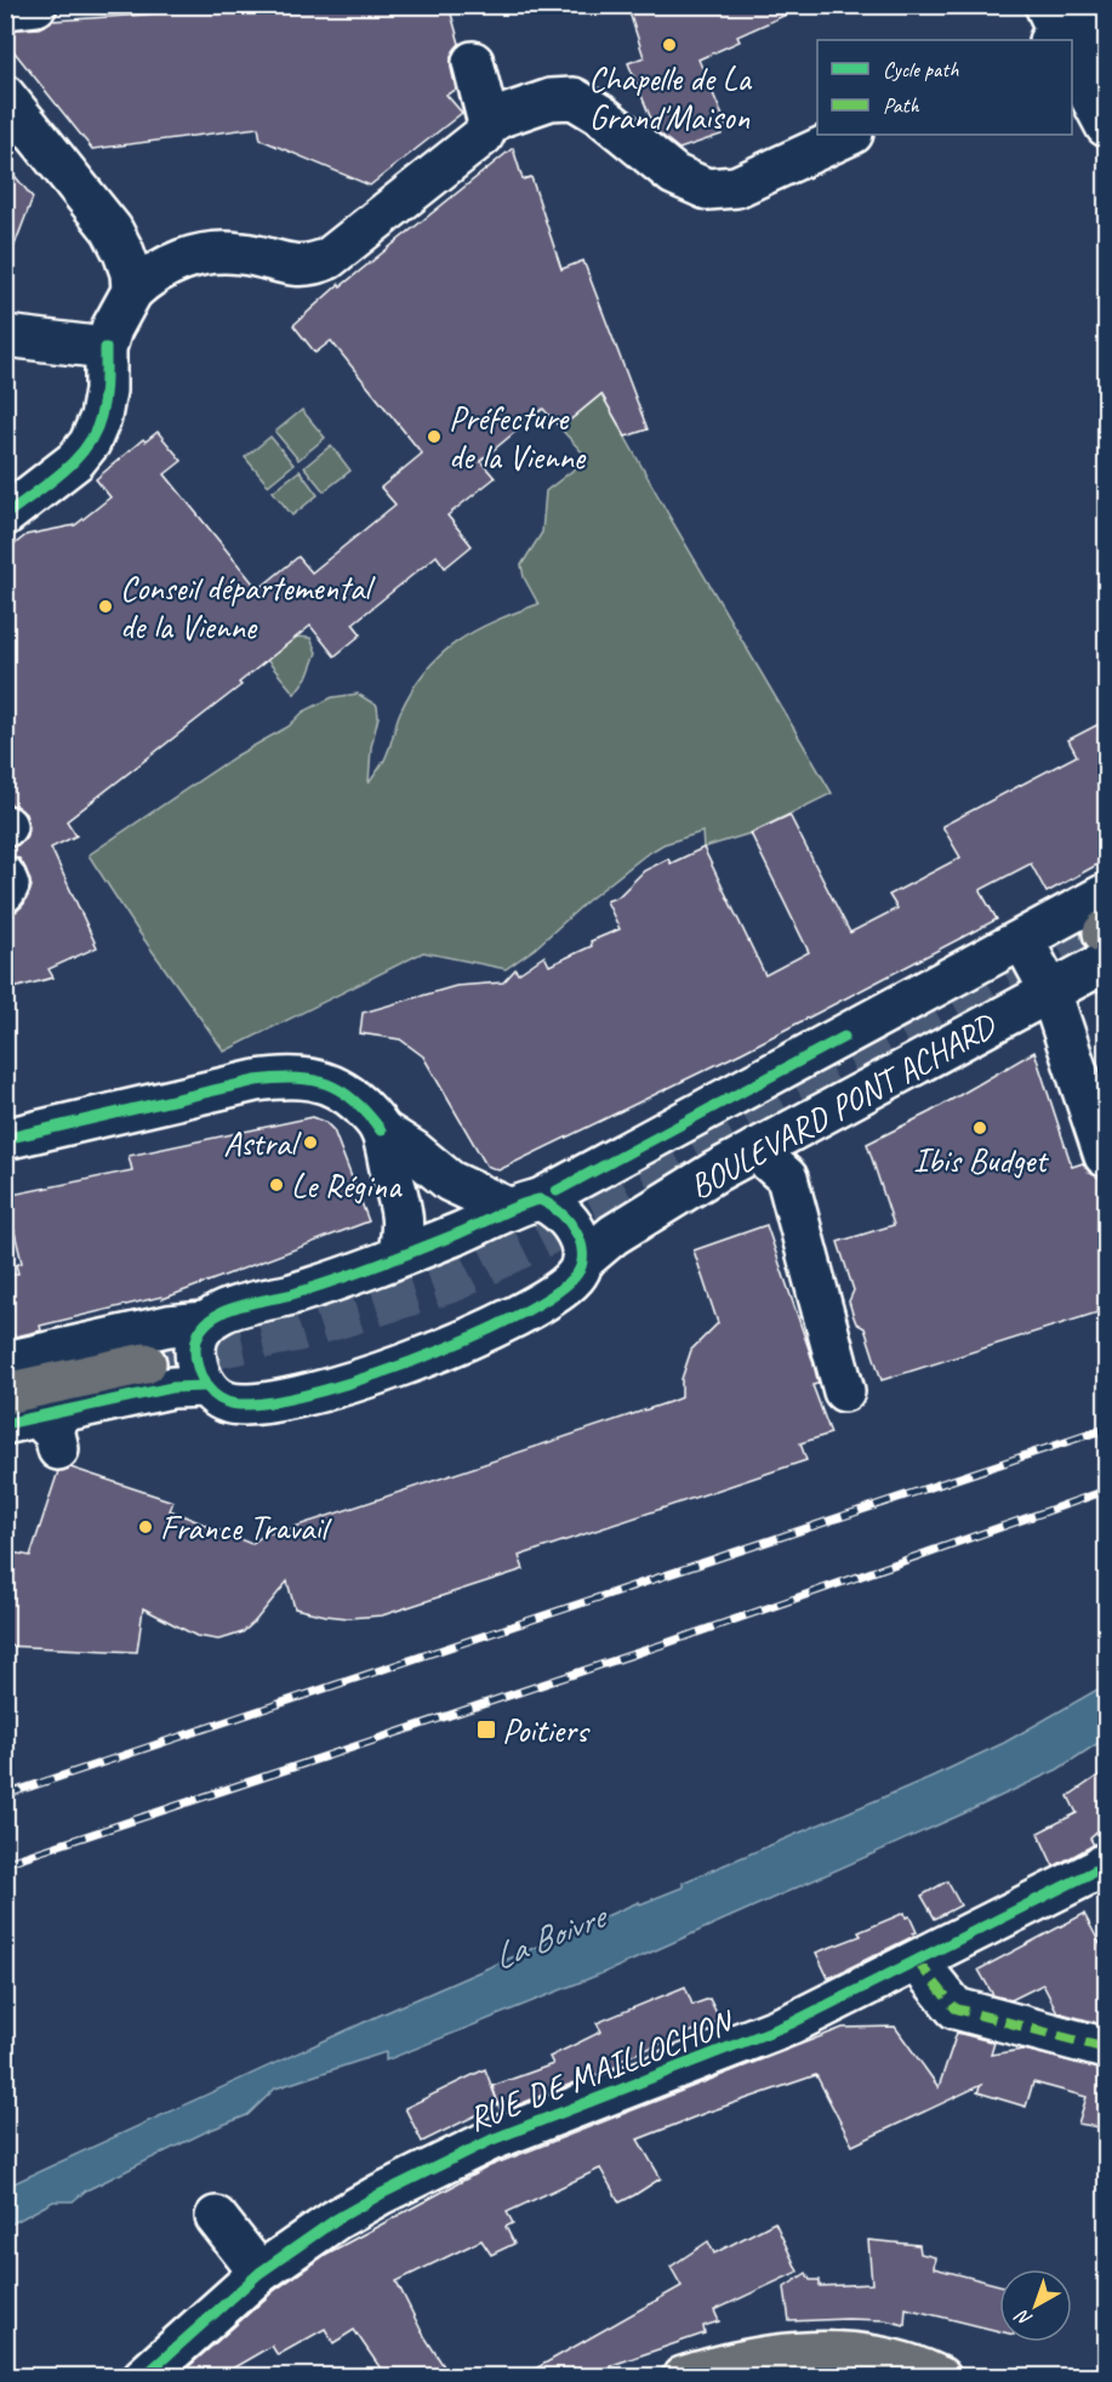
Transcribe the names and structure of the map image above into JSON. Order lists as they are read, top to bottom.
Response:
{
  "streets": {
    "street": ["BOULEVARD PONT ACHARD", "RUE DE MAILLOCHON"]
  },
  "water": ["La Boivre"],
  "places": {
    "other": [
      "Chapelle de La Grand'Maison",
      "Préfecture de la Vienne",
      "Conseil départemental de la Vienne",
      "Ibis Budget",
      "Astral",
      "Le Régina",
      "France Travail"
    ],
    "transit": ["Poitiers"]
  },
  "legend": ["Cycle path", "Path"],
  "north": "bottom left"
}
